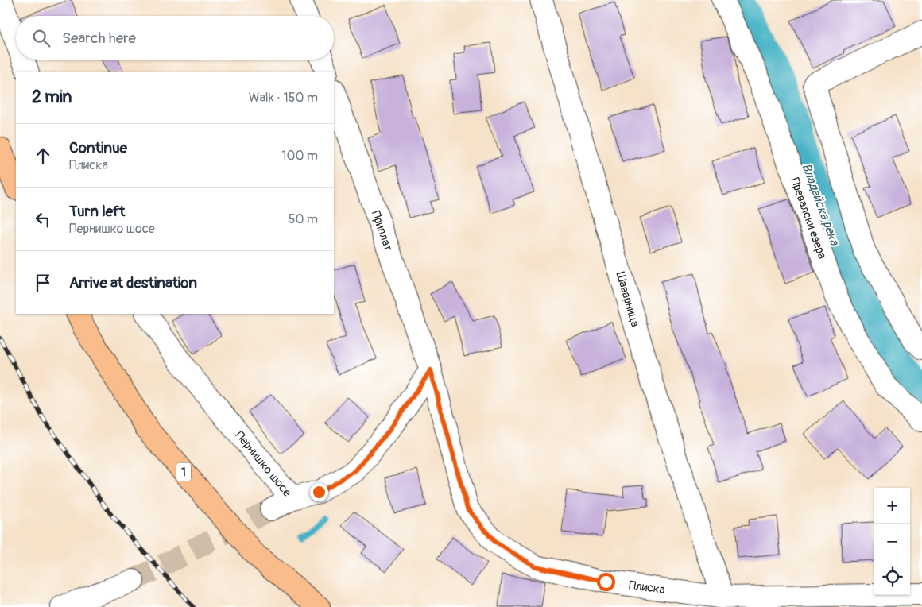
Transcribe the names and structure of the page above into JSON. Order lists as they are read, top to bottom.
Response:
{
  "streets": {
    "highway": ["1"],
    "street": [
      "Превалски езера",
      "Приплат",
      "Шаварница",
      "Пернишко шосе",
      "Плиска"
    ]
  },
  "crossings": [
    ["Приплат", "Пернишко шосе"],
    ["Приплат", "Плиска"],
    ["Шаварница", "Плиска"],
    ["Пернишко шосе", "Плиска"]
  ],
  "water": ["Владайска река"],
  "page": {
    "search": "Search here",
    "heading": ["2 min", "Walk · 150 m"],
    "list": [
      ["Continue", "Плиска", "100 m"],
      ["Turn left", "Пернишко шосе", "50 m"],
      "Arrive at destination"
    ],
    "map_buttons": ["+", "−"]
  }
}
